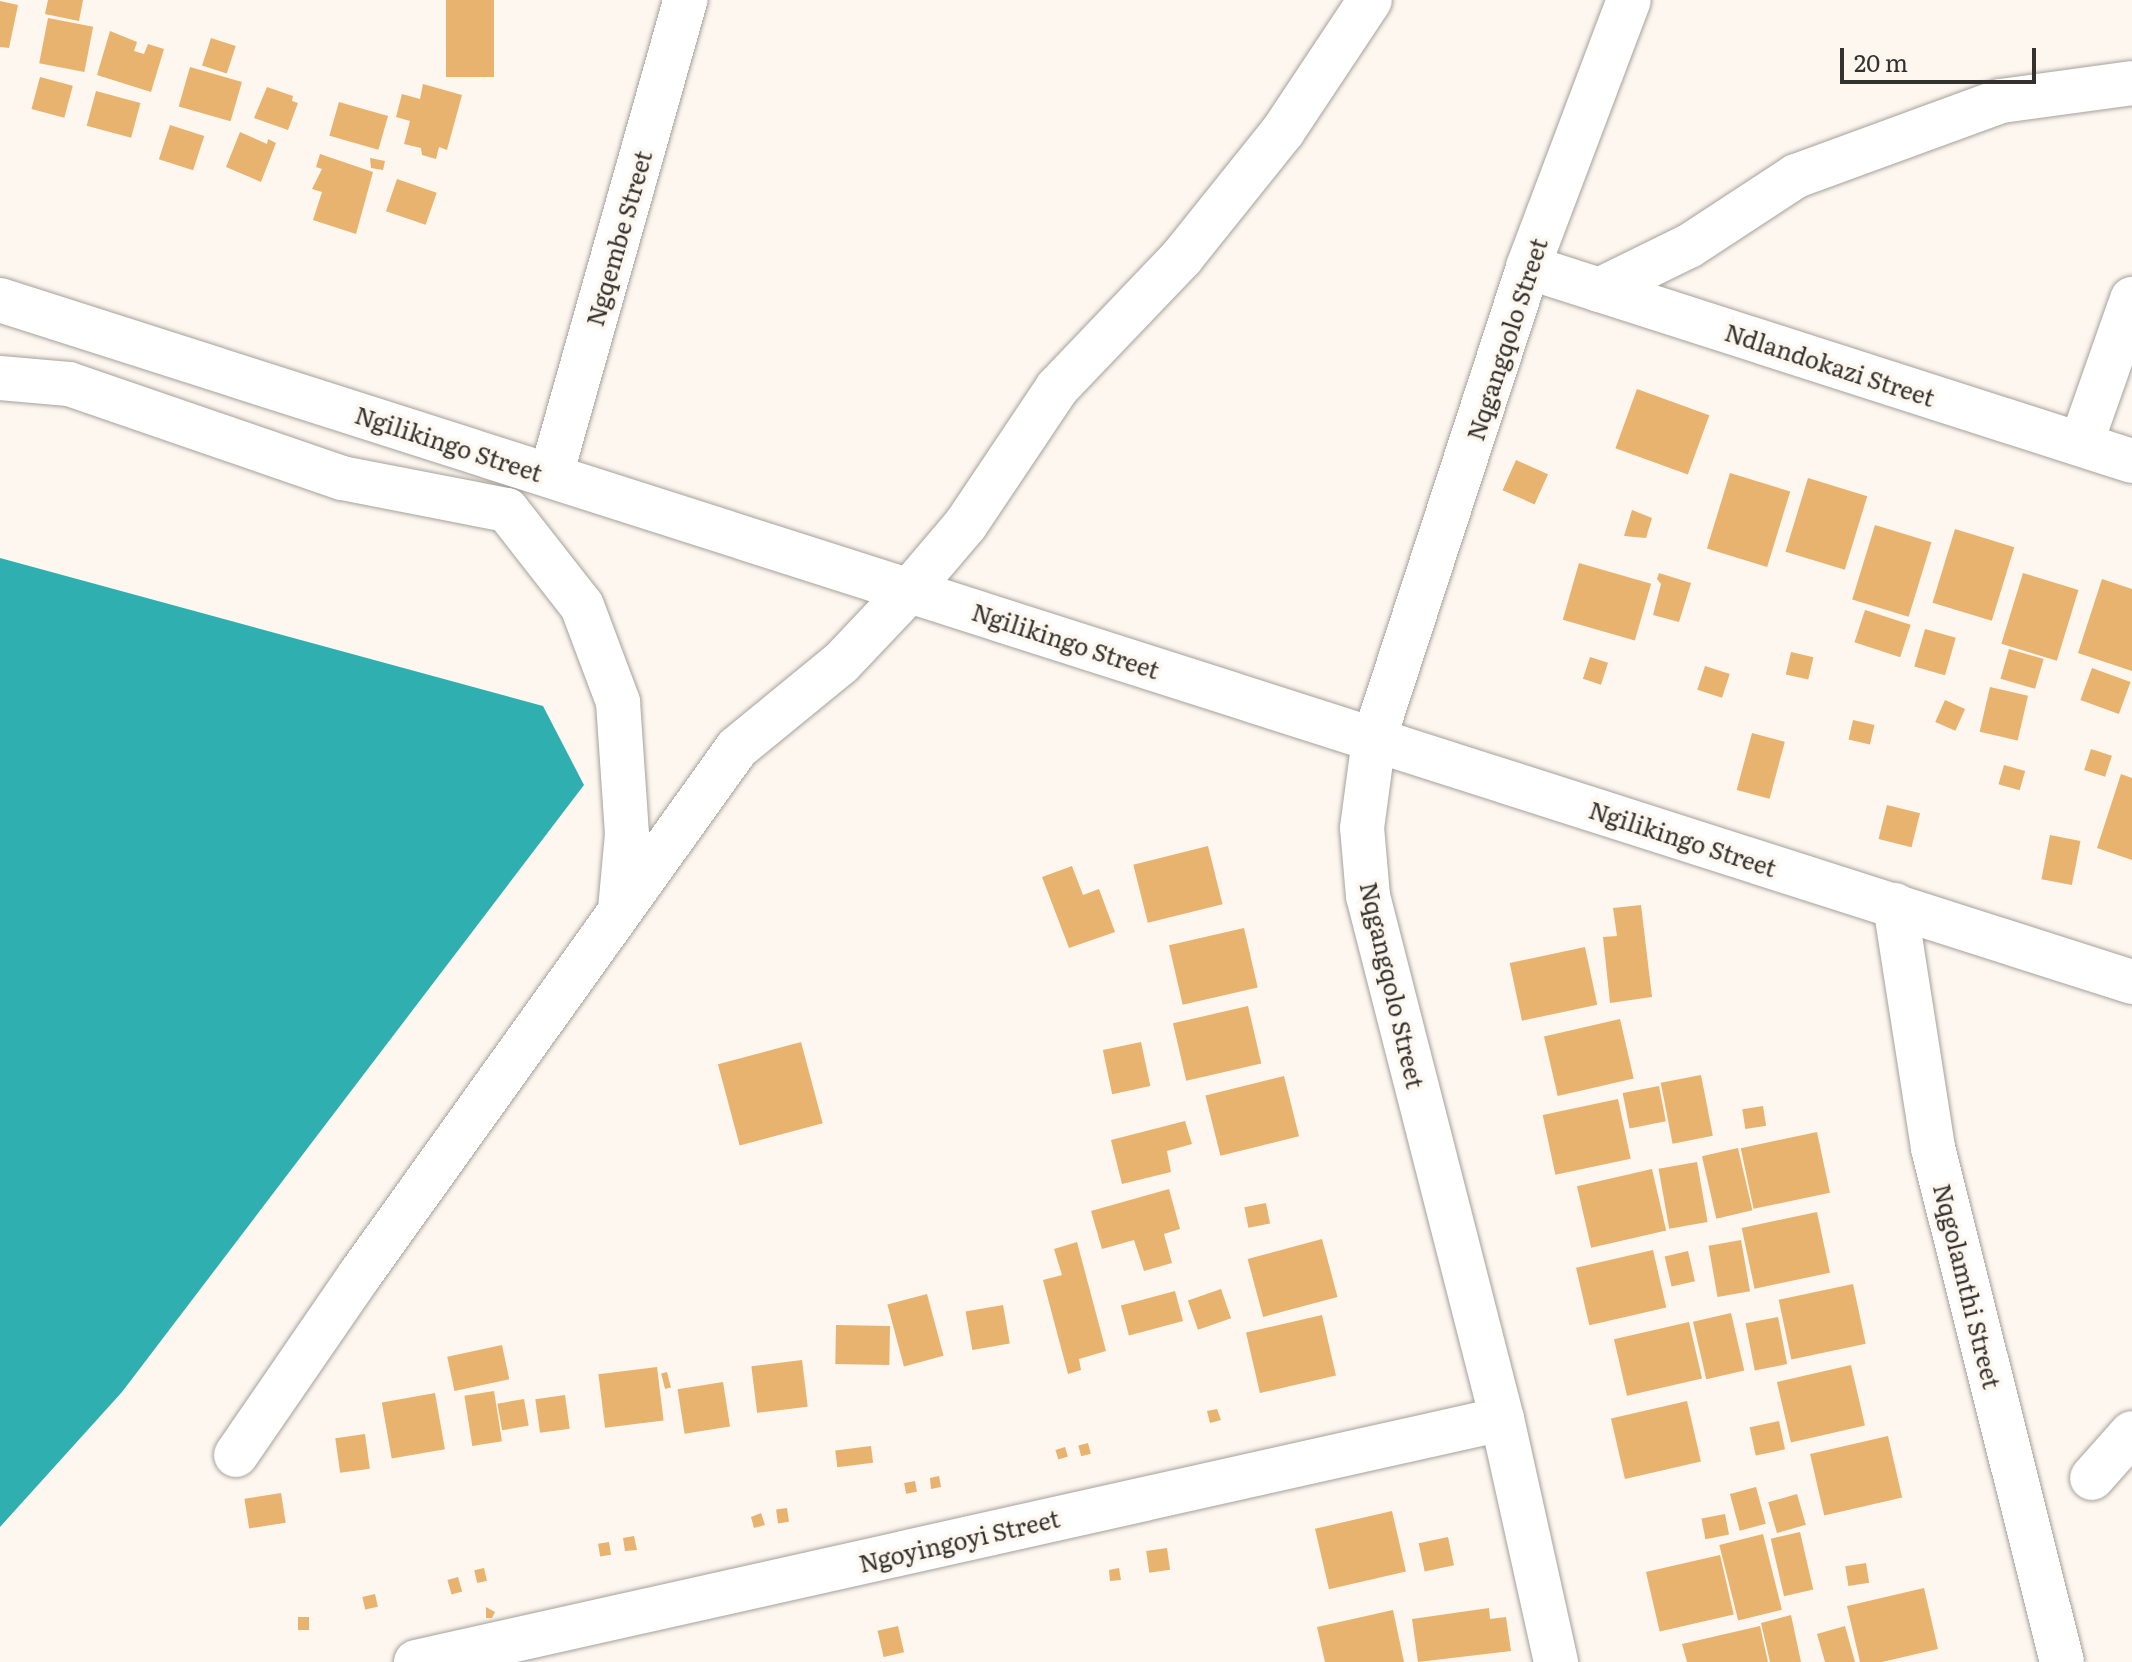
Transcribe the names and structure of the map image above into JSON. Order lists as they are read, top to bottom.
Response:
{
  "streets": {
    "street": [
      "Ngqembe Street",
      "Nqgangqolo Street",
      "Ndlandokazi Street",
      "Ngilikingo Street",
      "Nqgolamthi Street",
      "Ngoyingoyi Street"
    ]
  },
  "crossings": [
    ["Ngqembe Street", "Ngilikingo Street"],
    ["Nqgangqolo Street", "Ndlandokazi Street"],
    ["Nqgangqolo Street", "Ngilikingo Street"],
    ["Nqgangqolo Street", "Ngoyingoyi Street"],
    ["Ngilikingo Street", "Nqgolamthi Street"]
  ],
  "scale_bar": "20 m"
}
